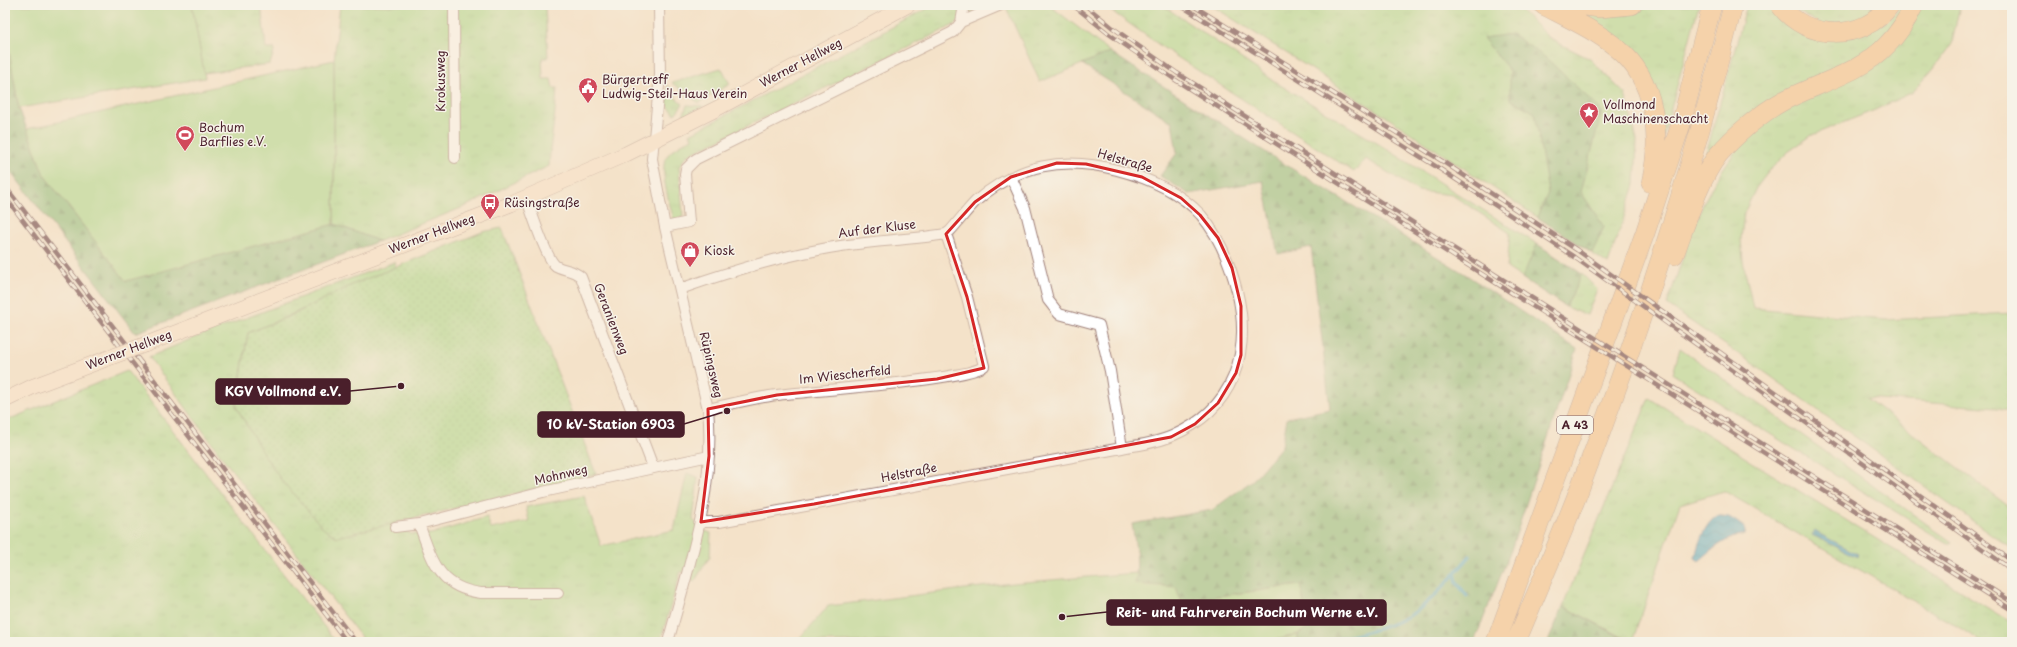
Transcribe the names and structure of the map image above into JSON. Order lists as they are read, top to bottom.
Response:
{
  "streets": {
    "highway": ["A 43"],
    "main road": ["Werner Hellweg"],
    "street": [
      "Krokusweg",
      "Helstraße",
      "Auf der Kluse",
      "Geranienweg",
      "Rüpingsweg",
      "Im Wiescherfeld",
      "Mohnweg"
    ]
  },
  "crossings": [
    ["Werner Hellweg", "Geranienweg"],
    ["Werner Hellweg", "Rüpingsweg"],
    ["Helstraße", "Auf der Kluse"],
    ["Helstraße", "Rüpingsweg"],
    ["Helstraße", "Im Wiescherfeld"],
    ["Auf der Kluse", "Rüpingsweg"],
    ["Auf der Kluse", "Im Wiescherfeld"],
    ["Geranienweg", "Mohnweg"],
    ["Rüpingsweg", "Im Wiescherfeld"],
    ["Rüpingsweg", "Mohnweg"]
  ],
  "places": {
    "public building": ["Bürgertreff Ludwig-Steil-Haus Verein"],
    "place": ["Vollmond Maschinenschacht"],
    "sports": ["Bochum Barflies e.V."],
    "bus stop": ["Rüsingstraße"],
    "shop": ["Kiosk"],
    "other": ["KGV Vollmond e.V.", "10 kV-Station 6903", "Reit- und Fahrverein Bochum Werne e.V."]
  }
}
